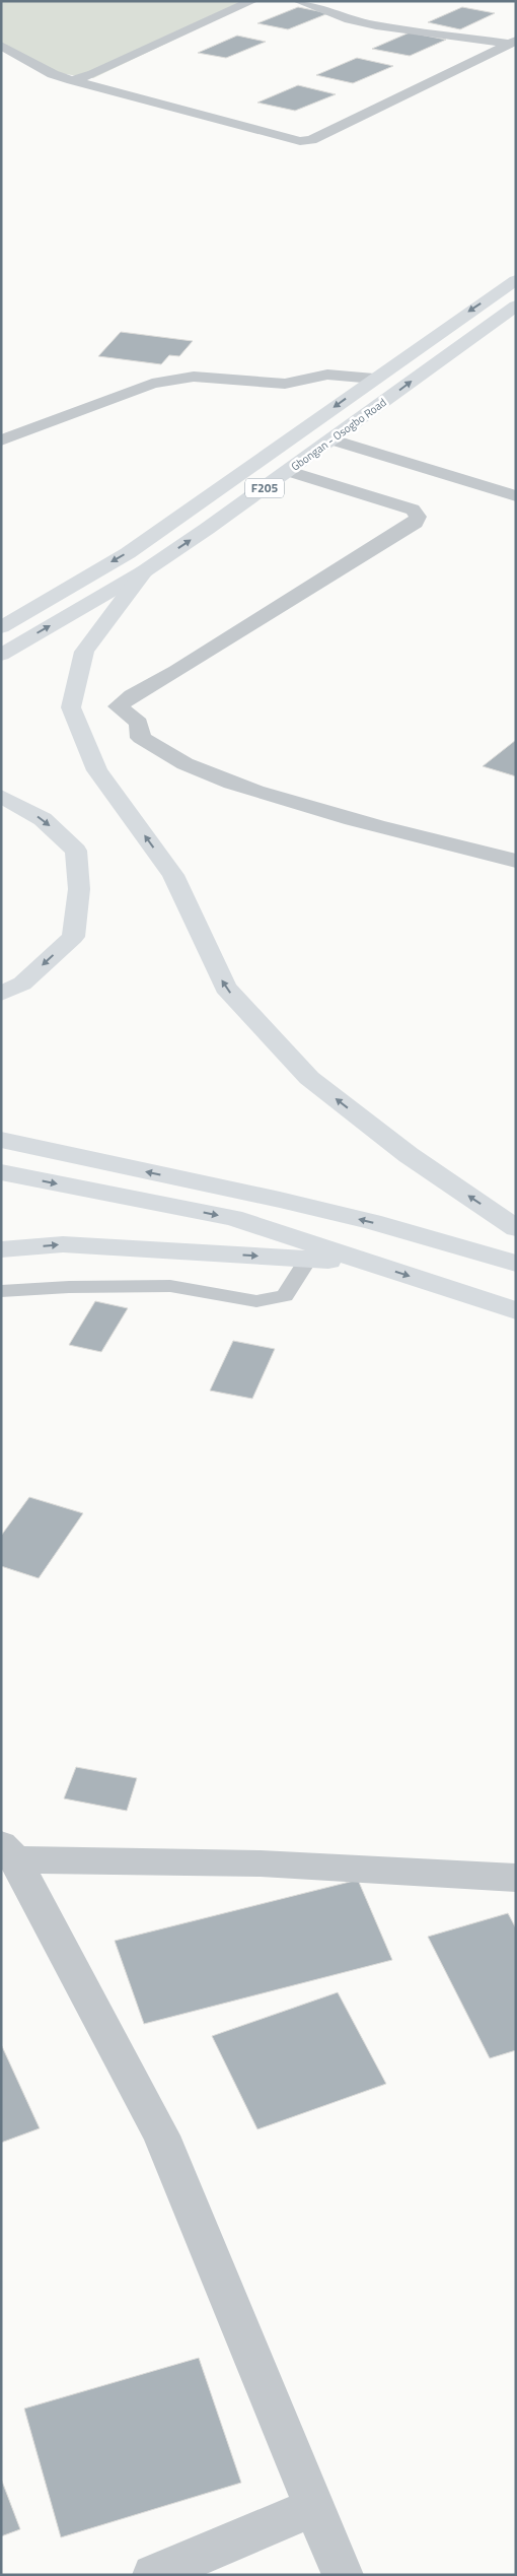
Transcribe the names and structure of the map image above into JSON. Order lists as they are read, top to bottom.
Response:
{
  "streets": {
    "main road": ["Gbongan - Osogbo Road", "F205"]
  }
}
